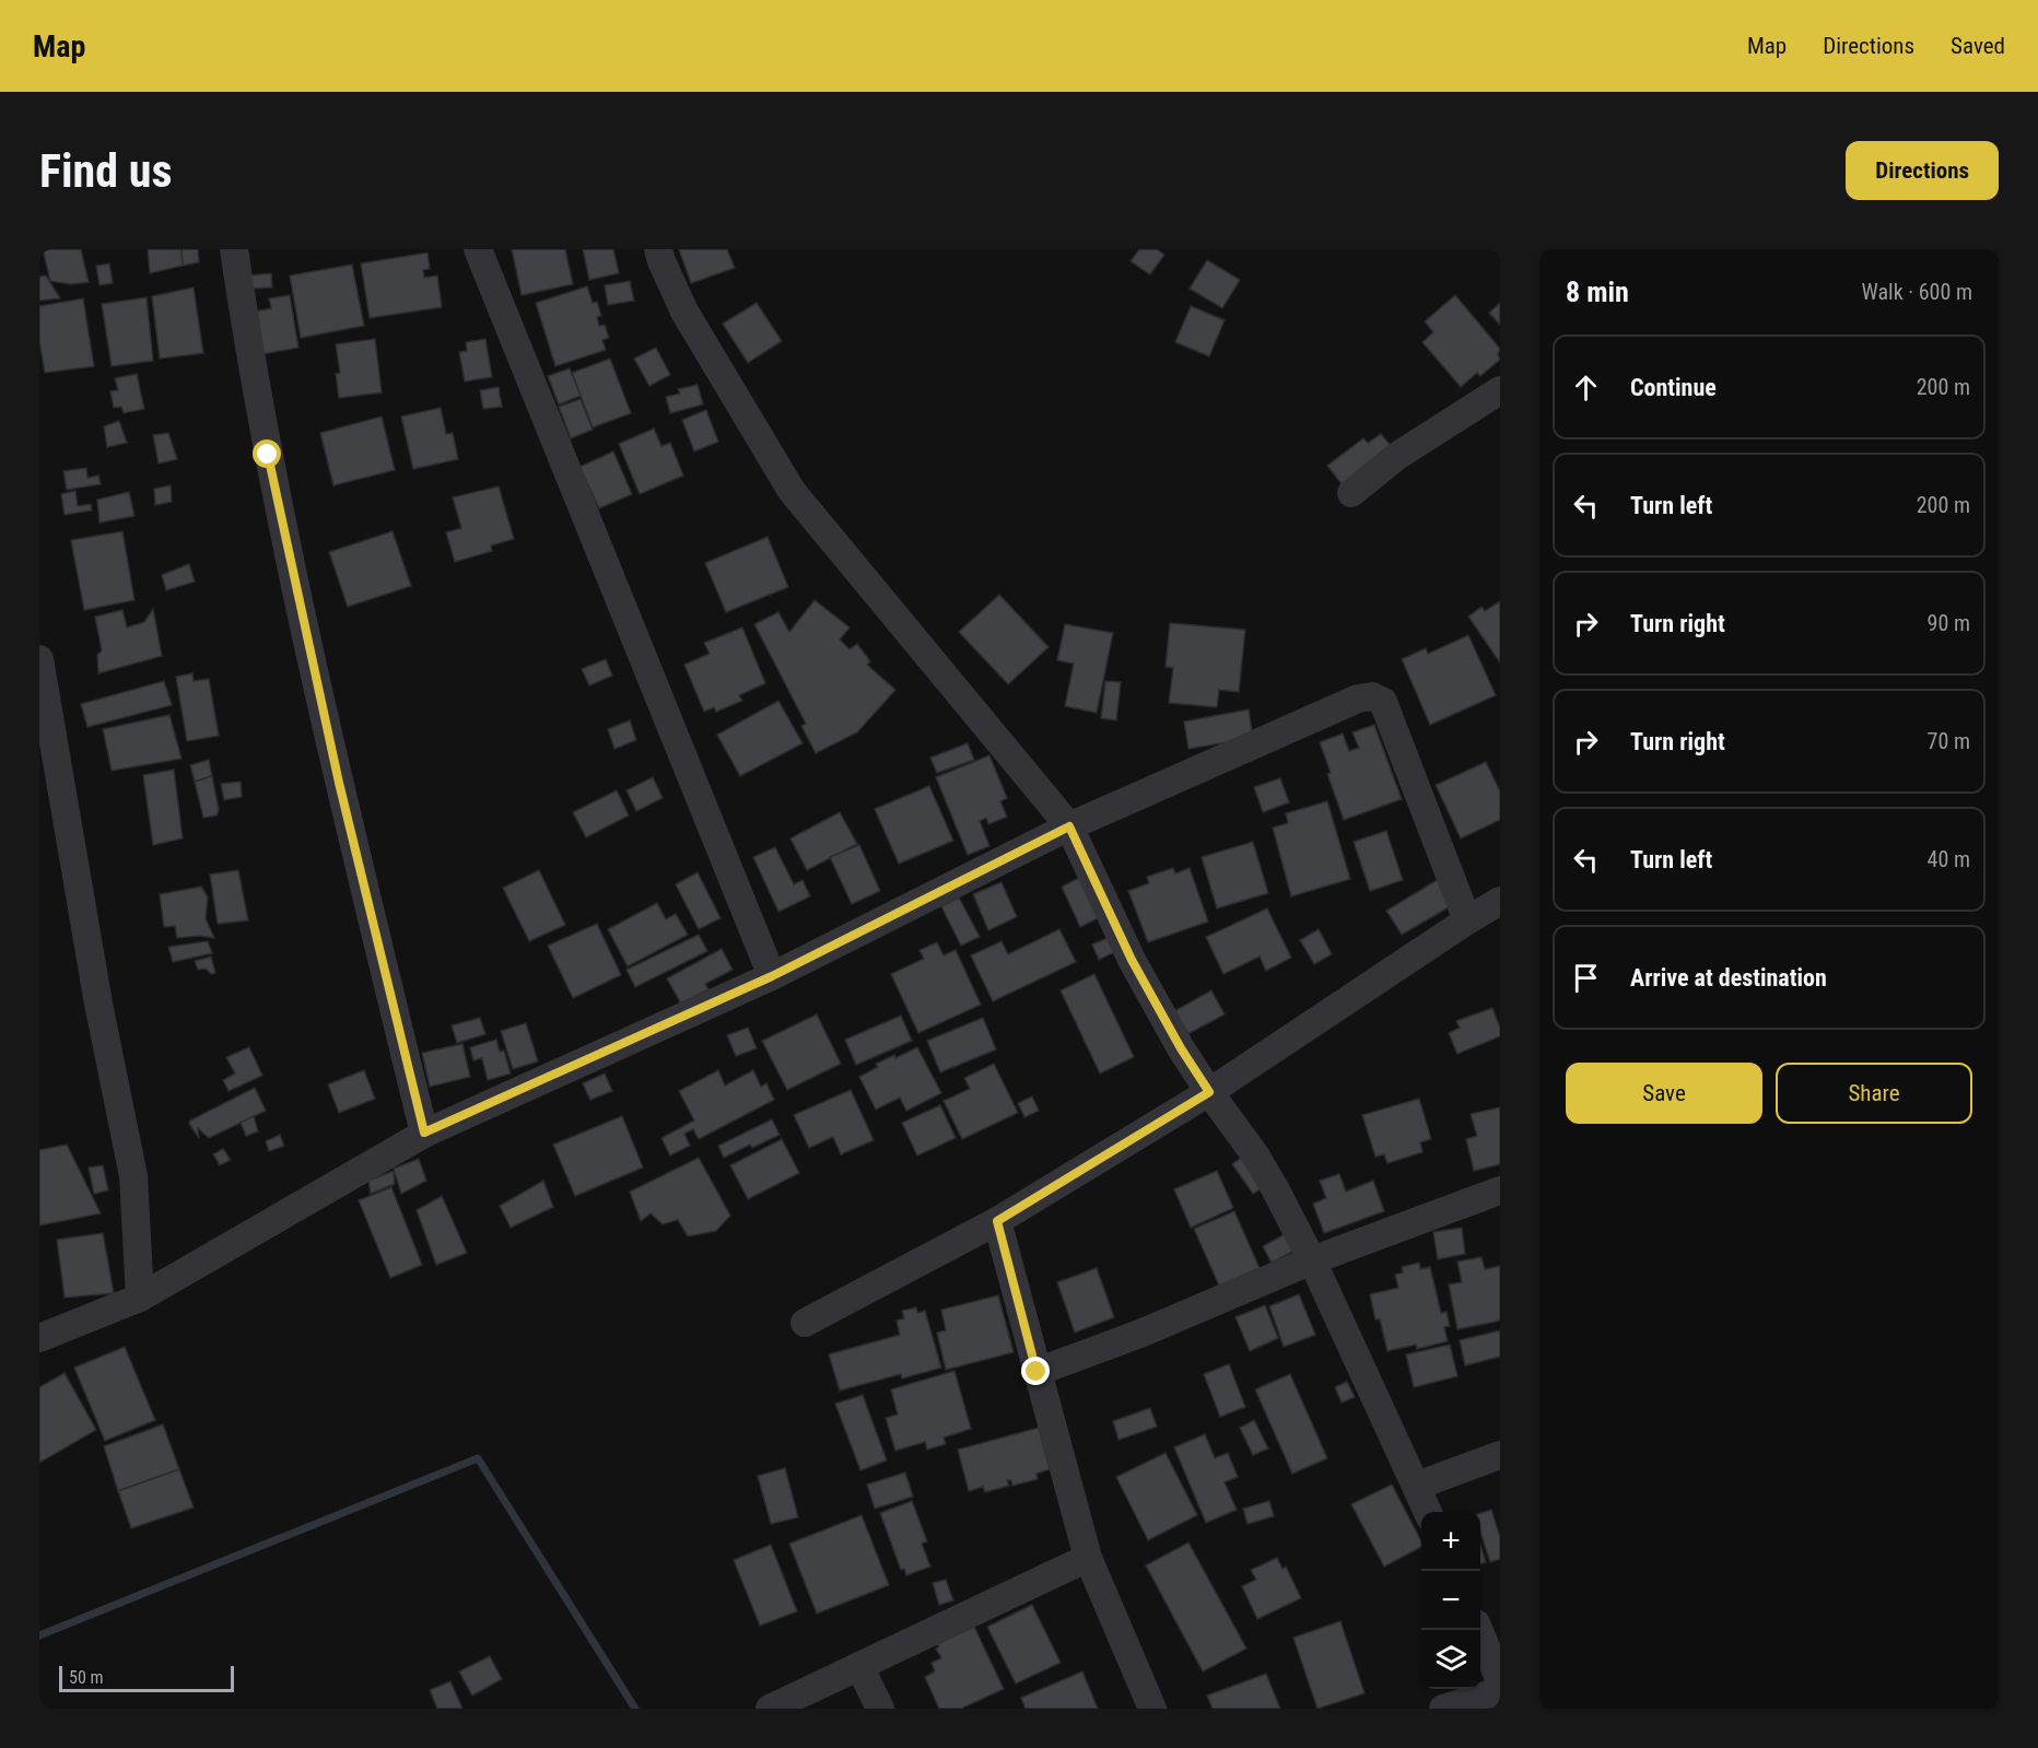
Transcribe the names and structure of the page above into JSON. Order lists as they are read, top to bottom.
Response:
{
  "scale_bar": "50 m",
  "page": {
    "header": "Map",
    "nav": ["Map", "Directions", "Saved"],
    "buttons": [
      "Directions",
      ["Save", "Share"]
    ],
    "title": "Find us",
    "heading": ["8 min", "Walk · 600 m"],
    "list": [
      ["Continue", "200 m"],
      ["Turn left", "200 m"],
      ["Turn right", "90 m"],
      ["Turn right", "70 m"],
      ["Turn left", "40 m"],
      "Arrive at destination"
    ],
    "map_buttons": ["+", "−"],
    "scale": "50 m"
  }
}
